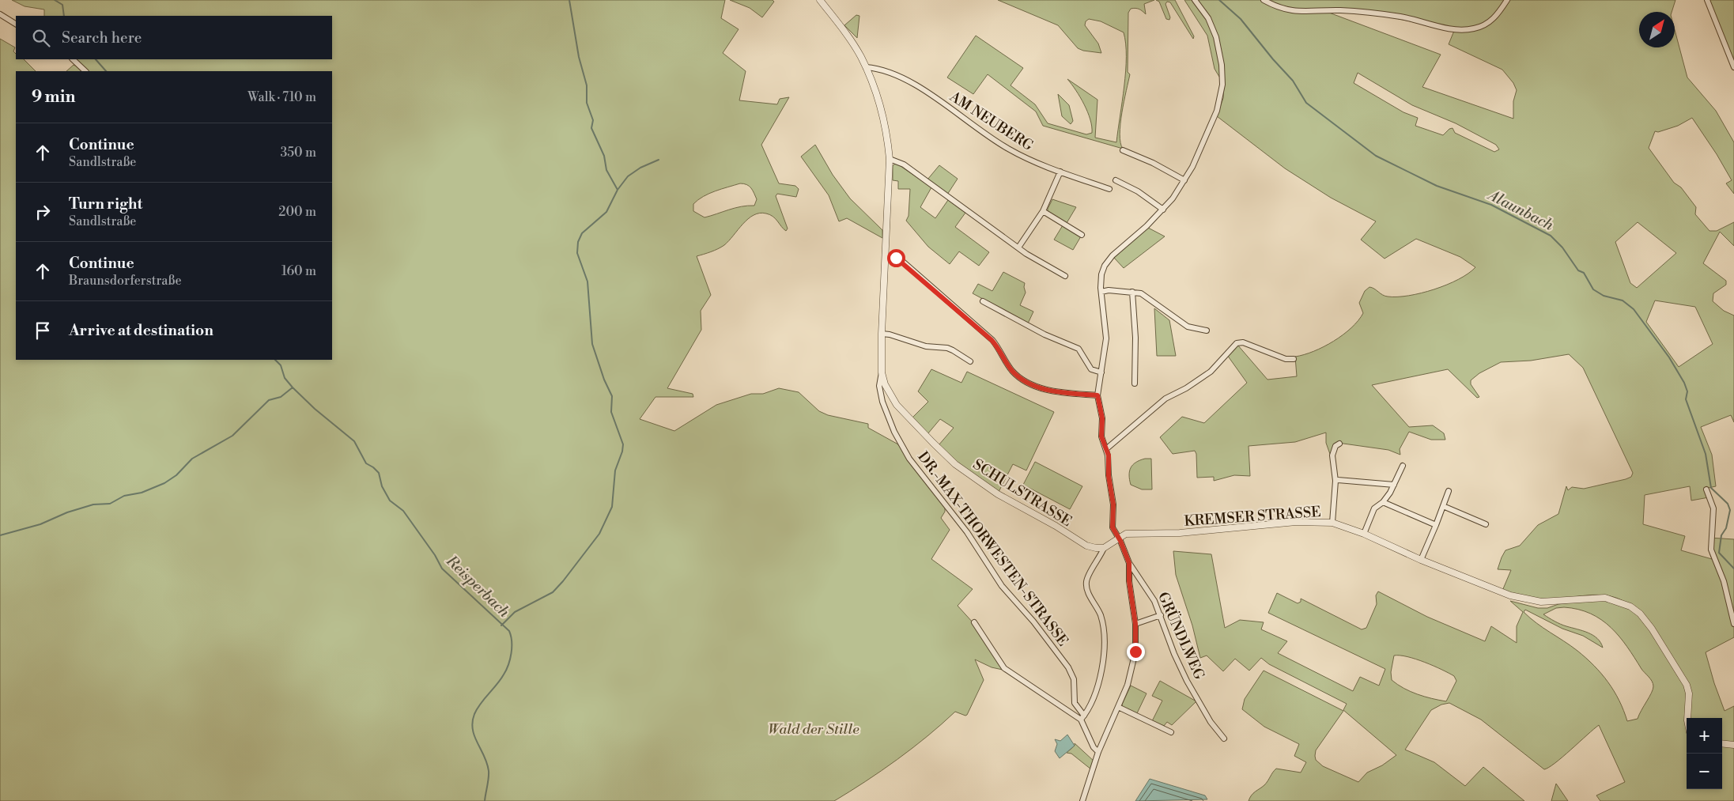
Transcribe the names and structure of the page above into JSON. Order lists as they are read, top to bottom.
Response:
{
  "streets": {
    "street": [
      "AM NEUBERG",
      "SCHULSTRASSE",
      "KREMSER STRASSE",
      "DR.-MAX-THORWESTEN-STRASSE",
      "GRÜNDLWEG"
    ]
  },
  "crossings": [
    ["AM NEUBERG", "SCHULSTRASSE"],
    ["SCHULSTRASSE", "DR.-MAX-THORWESTEN-STRASSE"]
  ],
  "water": ["Alaunbach", "Reisperbach"],
  "parks": ["Wald der Stille"],
  "north": "top right",
  "page": {
    "search": "Search here",
    "heading": ["9 min", "Walk · 710 m"],
    "list": [
      ["Continue", "Sandlstraße", "350 m"],
      ["Turn right", "Sandlstraße", "200 m"],
      ["Continue", "Braunsdorferstraße", "160 m"],
      "Arrive at destination"
    ],
    "map_buttons": ["+", "−"]
  }
}
